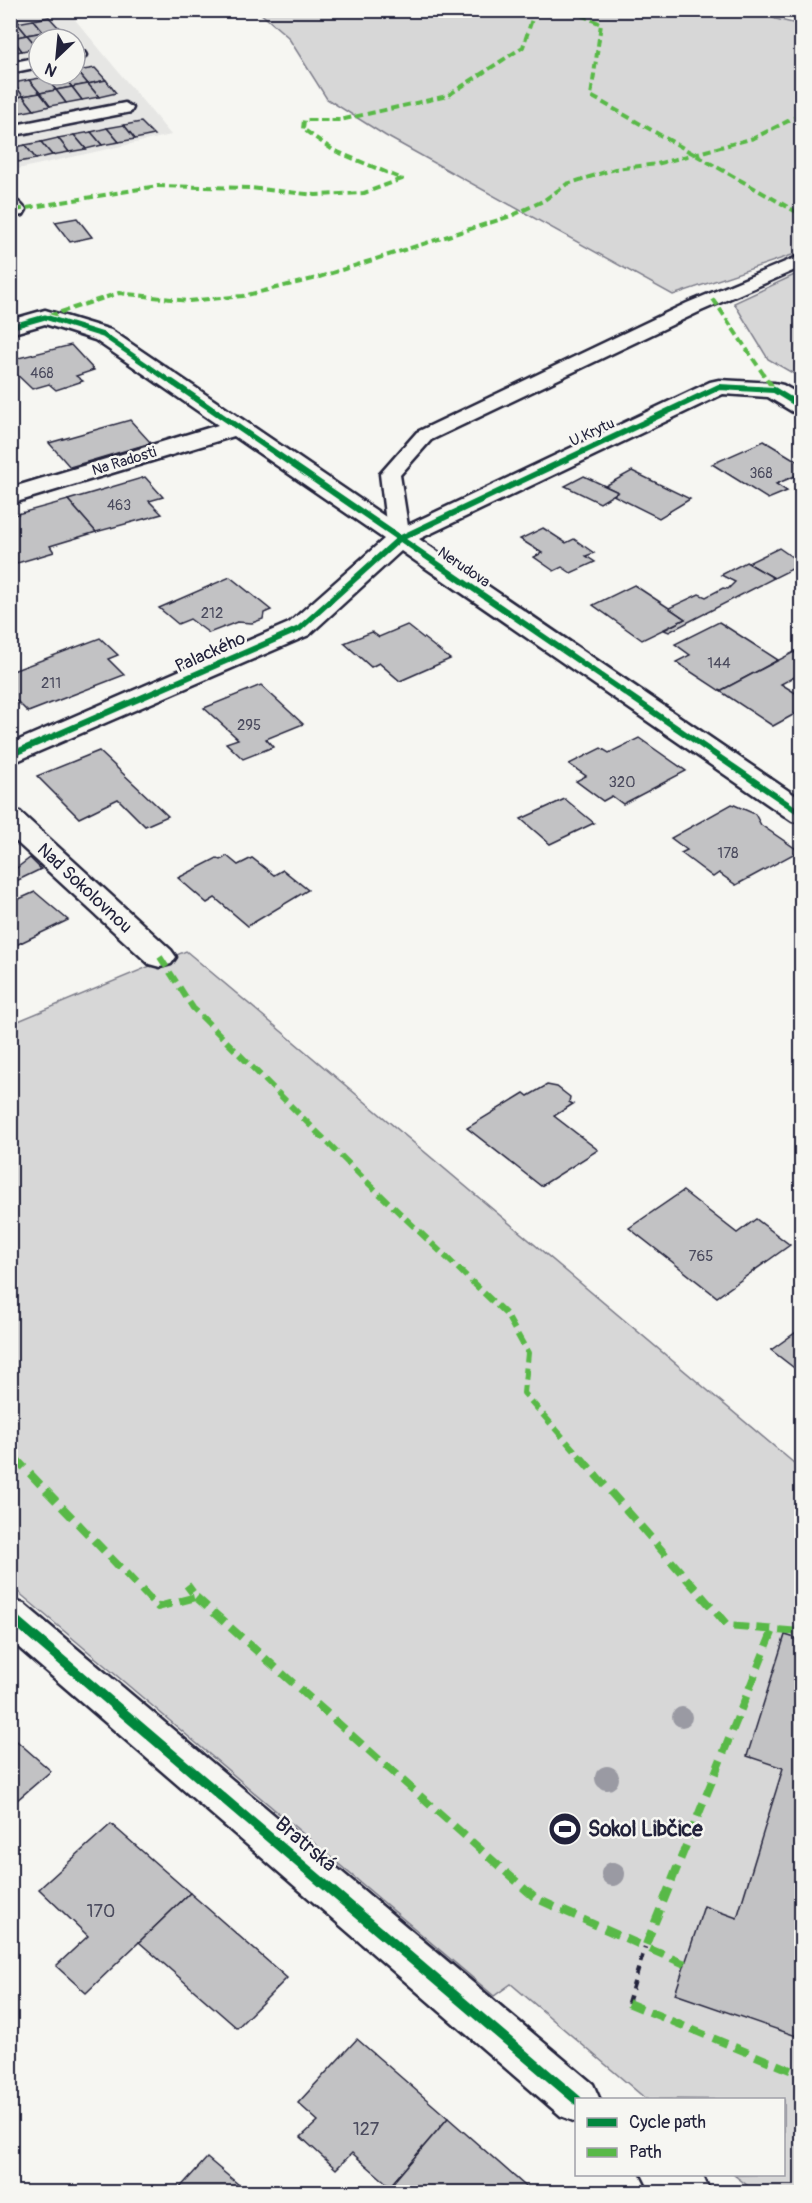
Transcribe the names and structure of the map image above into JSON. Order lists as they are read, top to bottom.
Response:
{
  "streets": {
    "street": [
      "U Krytu",
      "Na Radosti",
      "Nerudova",
      "Palackého",
      "Nad Sokolovnou",
      "Bratrská"
    ]
  },
  "crossings": [
    ["U Krytu", "Nerudova"],
    ["U Krytu", "Palackého"],
    ["Na Radosti", "Nerudova"],
    ["Nerudova", "Palackého"]
  ],
  "places": {
    "sports": ["Sokol Libčice"]
  },
  "house_numbers": [
    "468",
    "368",
    "463",
    "212",
    "144",
    "211",
    "295",
    "320",
    "178",
    "765",
    "170",
    "127"
  ],
  "legend": ["Cycle path", "Path"],
  "north": "bottom left"
}
